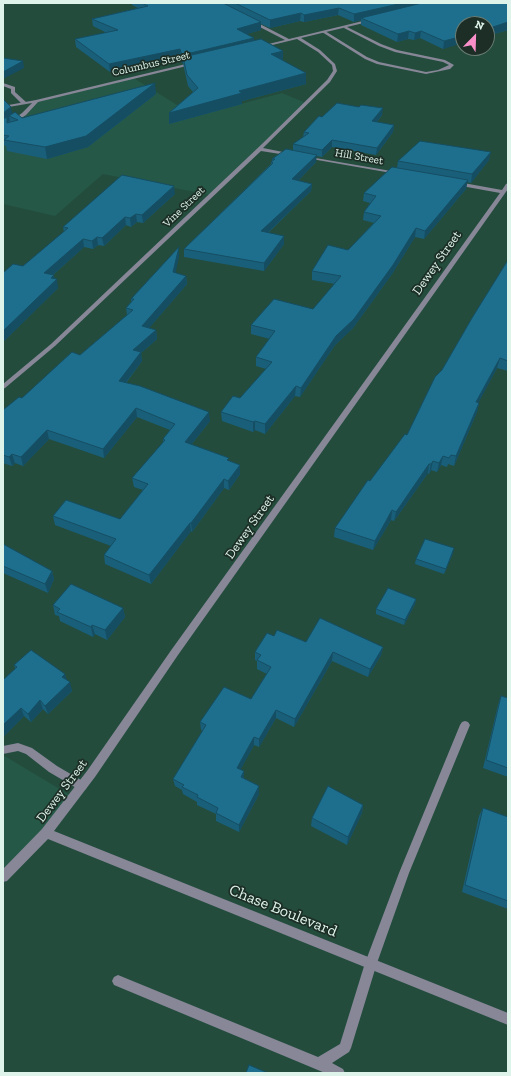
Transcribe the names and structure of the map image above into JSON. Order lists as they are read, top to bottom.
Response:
{
  "streets": {
    "street": [
      "Columbus Street",
      "Hill Street",
      "Vine Street",
      "Dewey Street",
      "Chase Boulevard"
    ]
  },
  "crossings": [
    ["Hill Street", "Vine Street"],
    ["Dewey Street", "Chase Boulevard"]
  ],
  "north": "top right"
}
